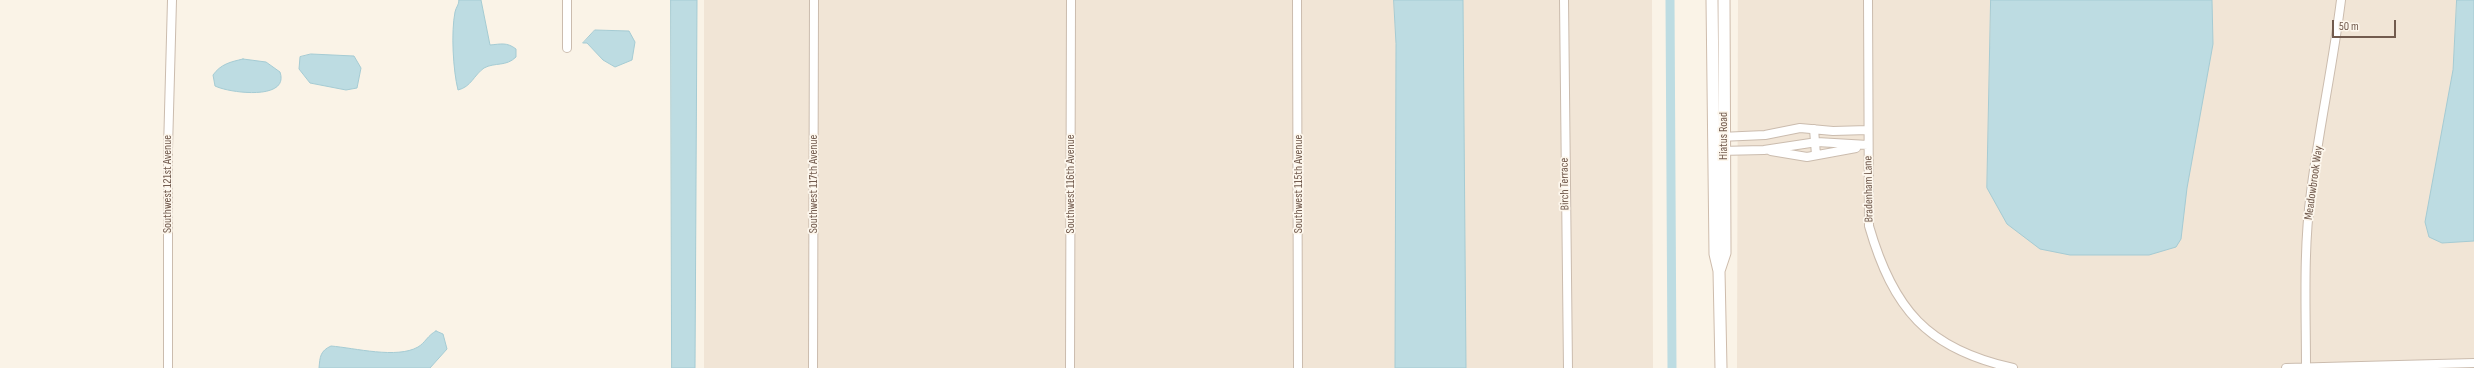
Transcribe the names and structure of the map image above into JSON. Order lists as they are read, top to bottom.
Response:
{
  "streets": {
    "street": [
      "Hiatus Road",
      "Meadowbrook Way",
      "Southwest 121st Avenue",
      "Southwest 117th Avenue",
      "Southwest 116th Avenue",
      "Southwest 115th Avenue",
      "Birch Terrace",
      "Bradenham Lane"
    ]
  },
  "scale_bar": "50 m"
}
